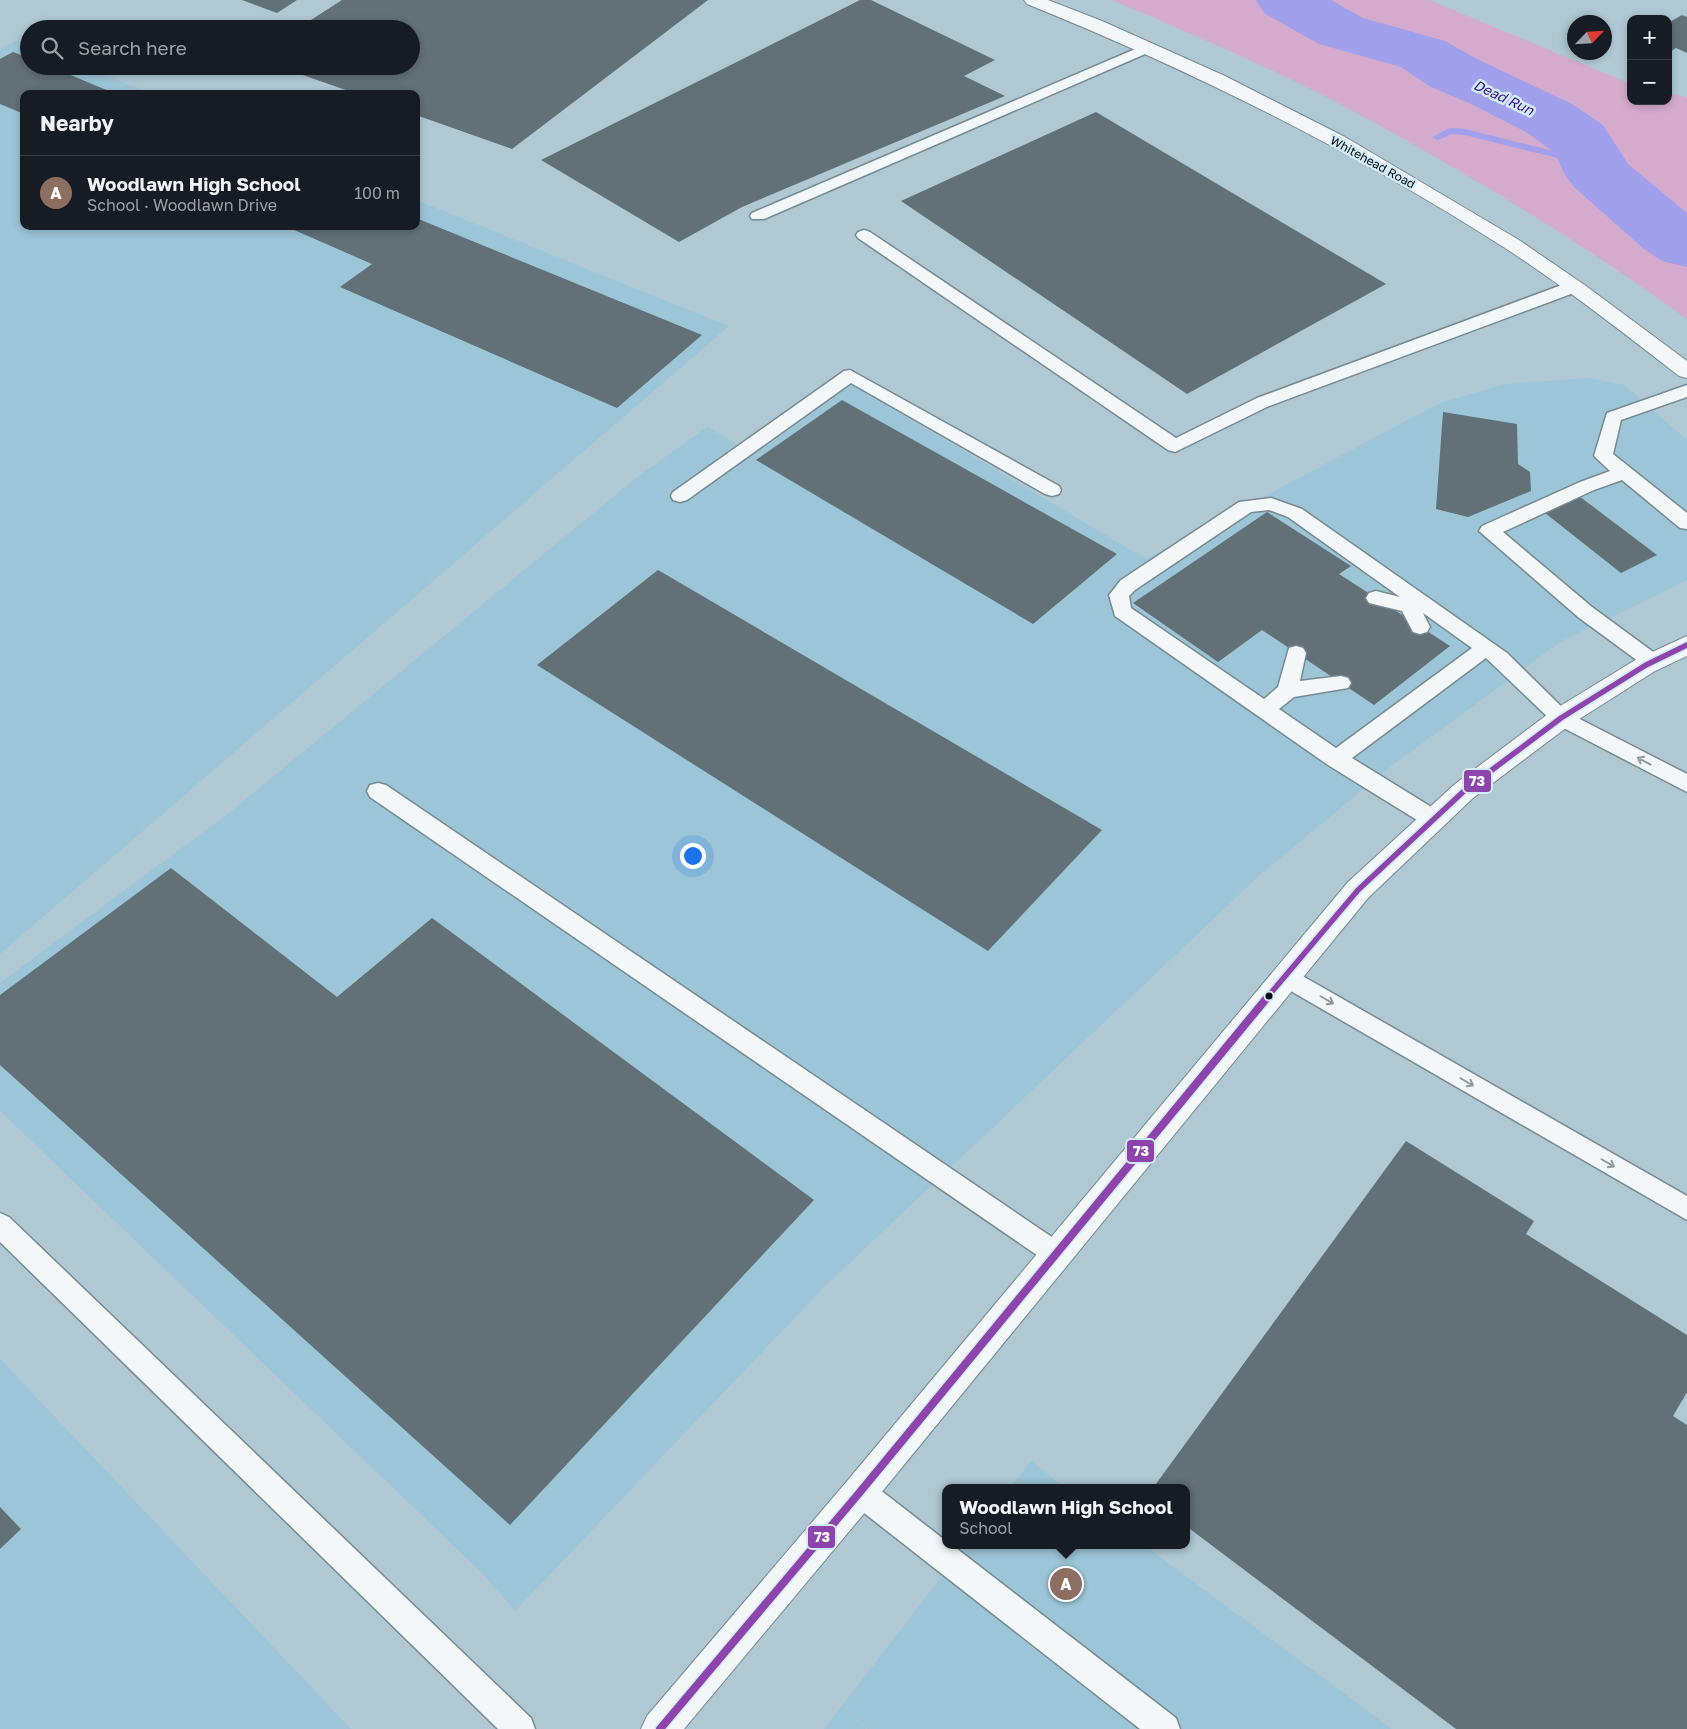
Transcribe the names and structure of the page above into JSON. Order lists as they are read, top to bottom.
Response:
{
  "streets": {
    "main road": ["Whitehead Road"]
  },
  "water": ["Dead Run"],
  "lines": ["transit line 73"],
  "north": "top right",
  "page": {
    "map_buttons": ["+", "−"],
    "search": "Search here",
    "heading": "Nearby",
    "list": [
      {
        "mark": "A",
        "name": "Woodlawn High School",
        "note": "School · Woodlawn Drive",
        "value": "100 m"
      }
    ],
    "popup": ["Woodlawn High School", "School"],
    "pins": "A"
  }
}
